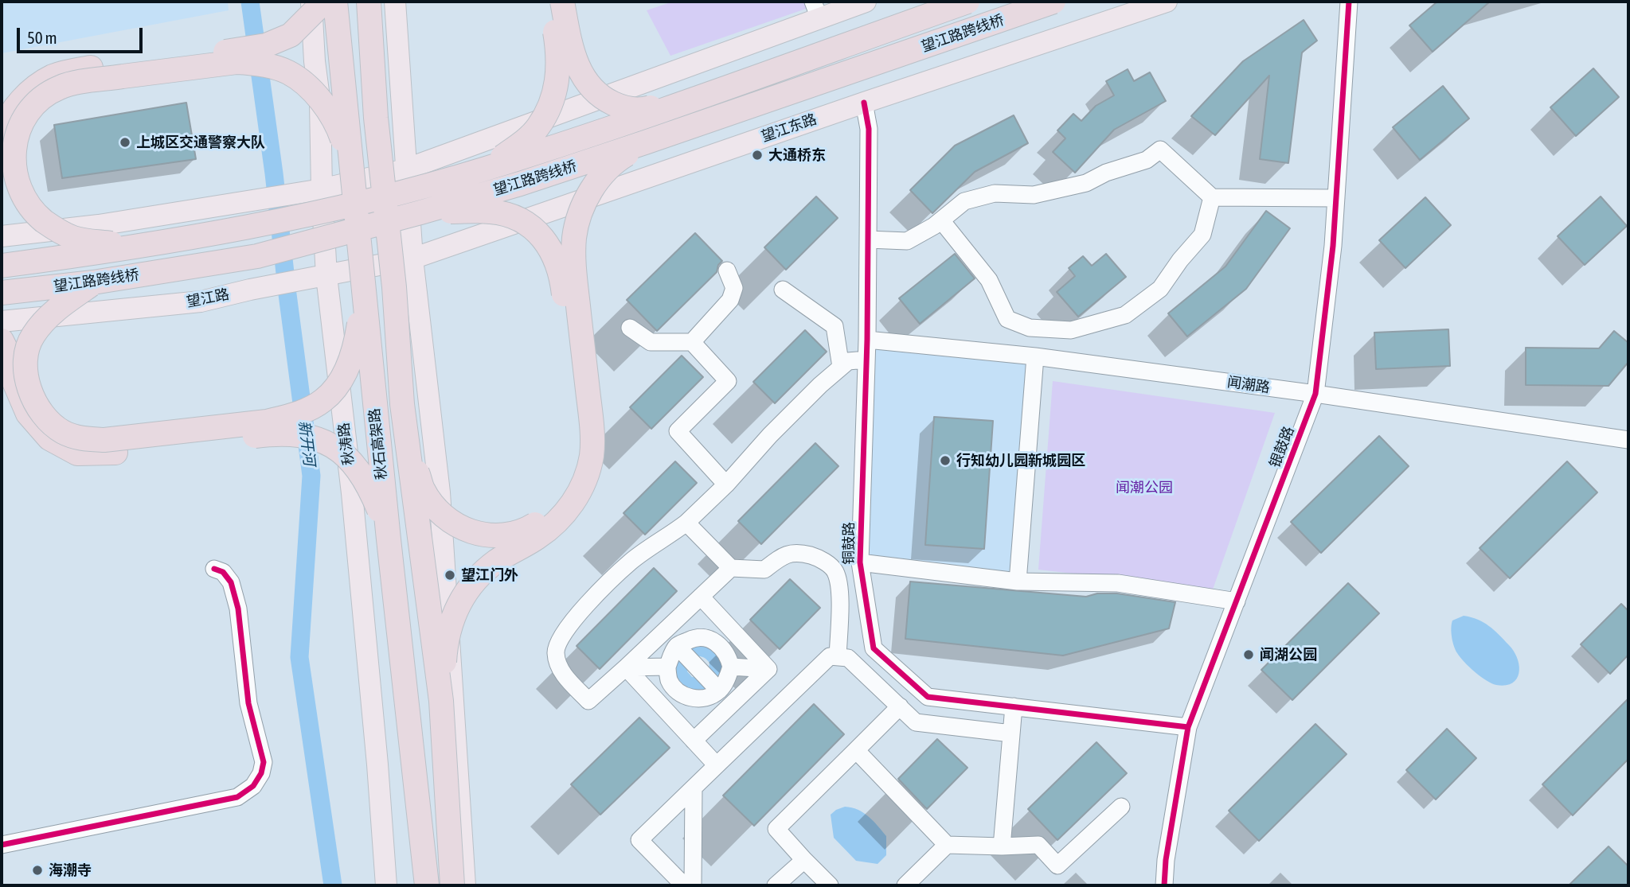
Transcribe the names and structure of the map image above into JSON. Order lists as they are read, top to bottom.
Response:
{
  "streets": {
    "highway": ["望江路跨线桥", "秋石高架路"],
    "main road": ["望江东路", "望江路", "秋涛路"],
    "street": ["闻潮路", "银鼓路", "铜鼓路"]
  },
  "crossings": [
    ["望江东路", "望江路"],
    ["望江东路", "铜鼓路"],
    ["望江路", "秋涛路"],
    ["闻潮路", "银鼓路"],
    ["闻潮路", "铜鼓路"],
    ["银鼓路", "铜鼓路"]
  ],
  "water": ["新开河"],
  "parks": ["闻潮公园"],
  "places": [
    "上城区交通警察大队",
    "大通桥东",
    "行知幼儿园新城园区",
    "望江门外",
    "闻湖公园",
    "海潮寺"
  ],
  "scale_bar": "50 m"
}
